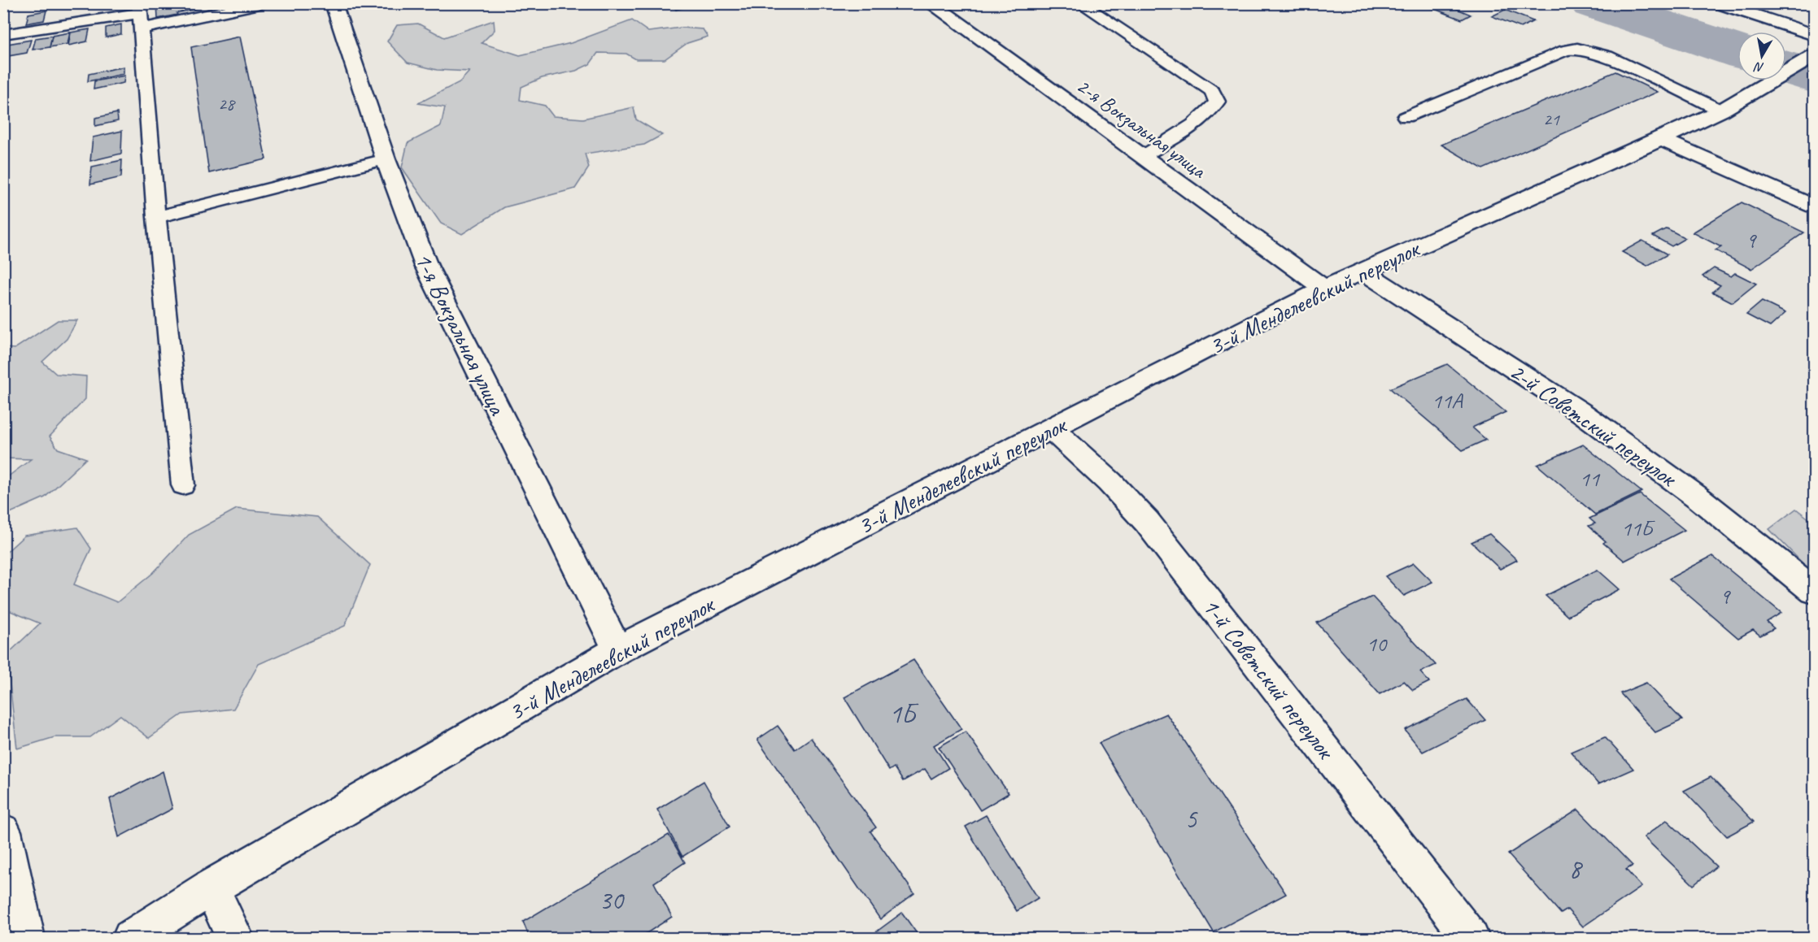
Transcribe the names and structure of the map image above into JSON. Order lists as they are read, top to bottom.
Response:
{
  "streets": {
    "street": [
      "2-я Вокзальная улица",
      "3-й Менделеевский переулок",
      "1-я Вокзальная улица",
      "2-й Советский переулок",
      "1-й Советский переулок"
    ]
  },
  "crossings": [
    ["2-я Вокзальная улица", "3-й Менделеевский переулок"],
    ["3-й Менделеевский переулок", "1-я Вокзальная улица"],
    ["3-й Менделеевский переулок", "2-й Советский переулок"],
    ["3-й Менделеевский переулок", "1-й Советский переулок"]
  ],
  "house_numbers": [
    "28",
    "21",
    "9",
    "11А",
    "11",
    "11Б",
    "9",
    "10",
    "1Б",
    "5",
    "8",
    "30"
  ],
  "north": "bottom"
}
